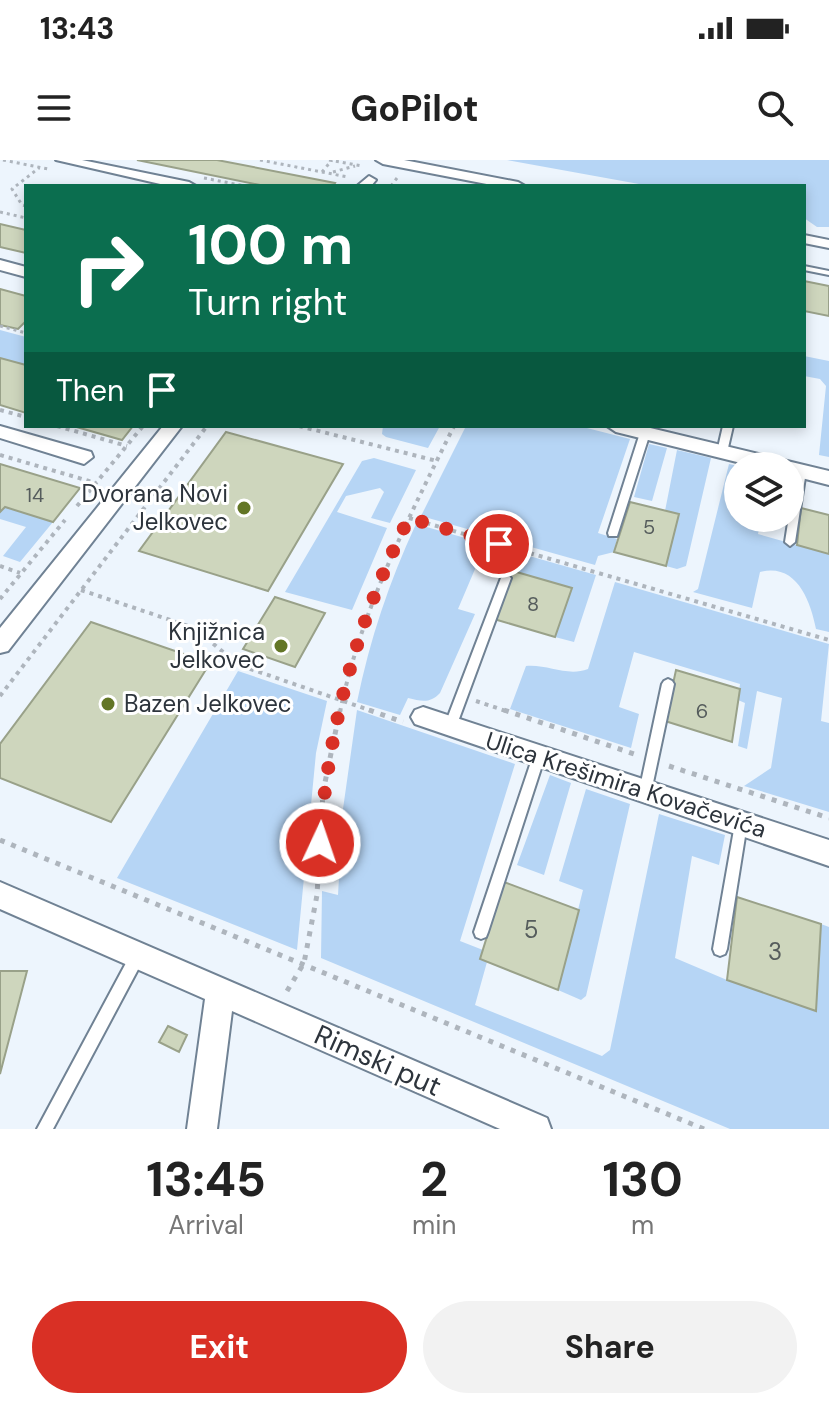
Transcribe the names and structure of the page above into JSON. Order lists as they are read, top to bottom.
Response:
{
  "streets": {
    "street": ["Ulica Krešimira Kovačevića", "Rimski put"]
  },
  "places": ["Dvorana Novi Jelkovec", "Knjižnica Jelkovec", "Bazen Jelkovec"],
  "house_numbers": [
    "14",
    "5",
    "8",
    "6",
    "5",
    "3"
  ],
  "page": {
    "status": "13:43",
    "header": "GoPilot",
    "turn": ["100 m", "Turn right"],
    "then": "Then",
    "eta": [
      "13:45",
      "Arrival",
      "2",
      "min",
      "130",
      "m"
    ],
    "buttons": ["Exit", "Share"]
  }
}
